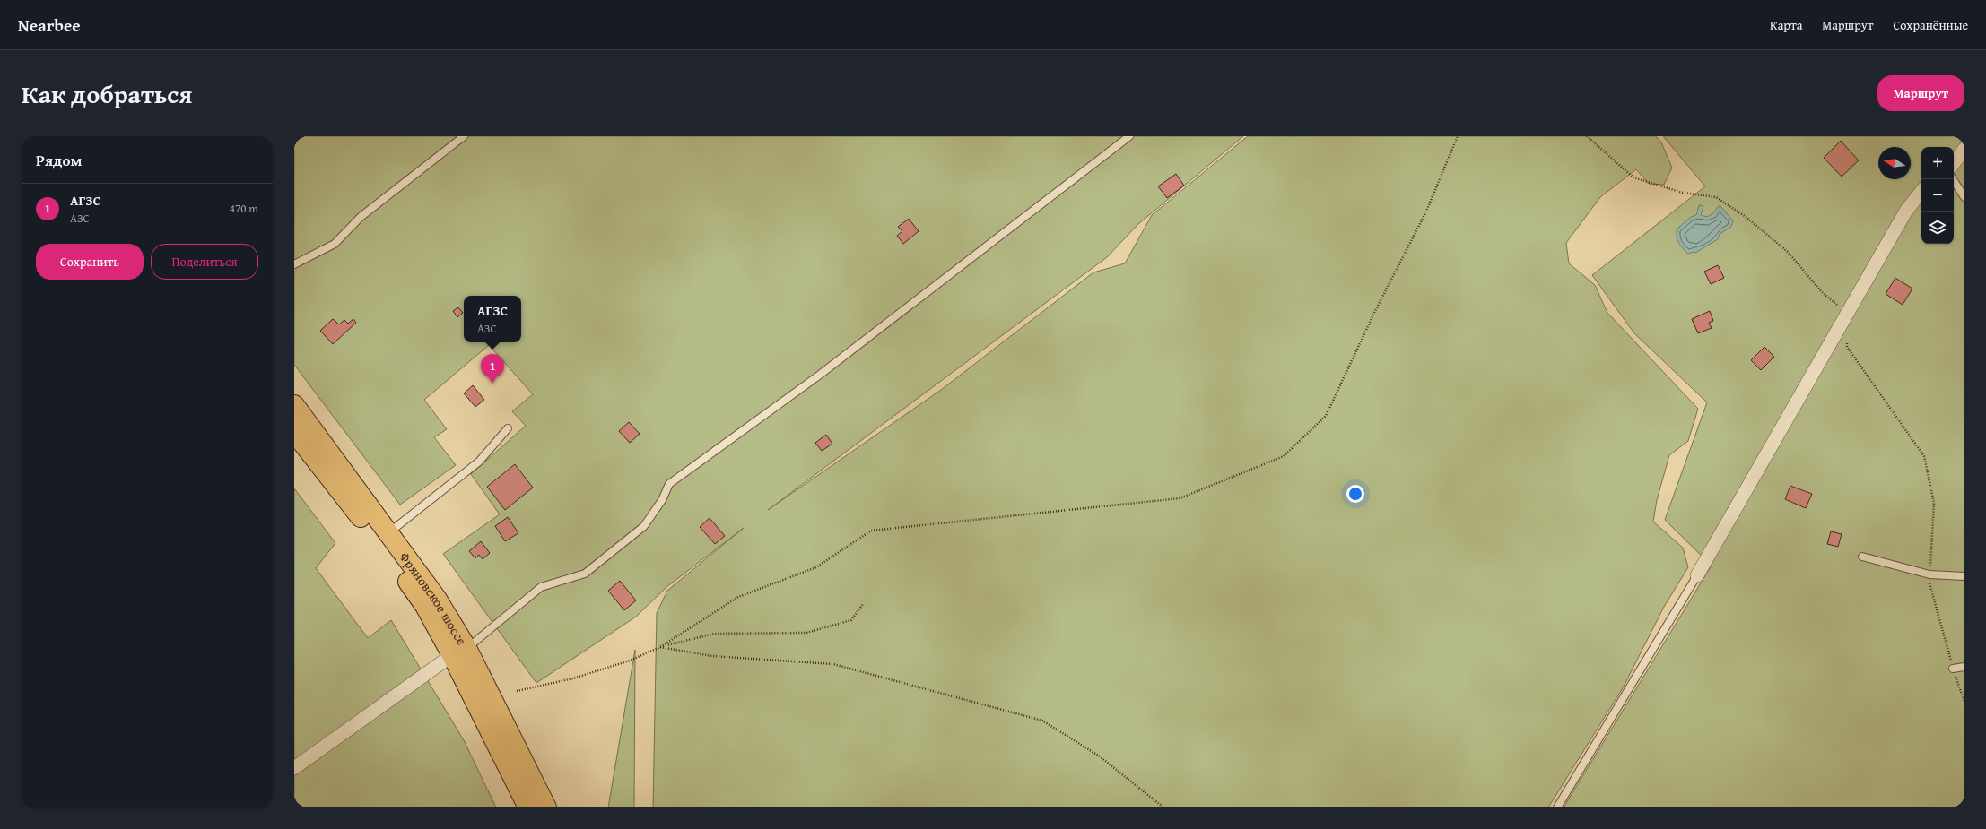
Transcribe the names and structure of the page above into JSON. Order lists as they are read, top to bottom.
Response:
{
  "streets": {
    "main road": ["Фряновское шоссе"]
  },
  "north": "left",
  "page": {
    "header": "Nearbee",
    "nav": ["Карта", "Маршрут", "Сохранённые"],
    "title": "Как добраться",
    "buttons": [
      "Маршрут",
      ["Сохранить", "Поделиться"]
    ],
    "heading": "Рядом",
    "map_buttons": ["+", "−"],
    "list": [
      {
        "mark": "1",
        "name": "АГЗС",
        "note": "АЗС",
        "value": "470 m"
      }
    ],
    "popup": ["АГЗС", "АЗС"],
    "pins": "1"
  }
}
